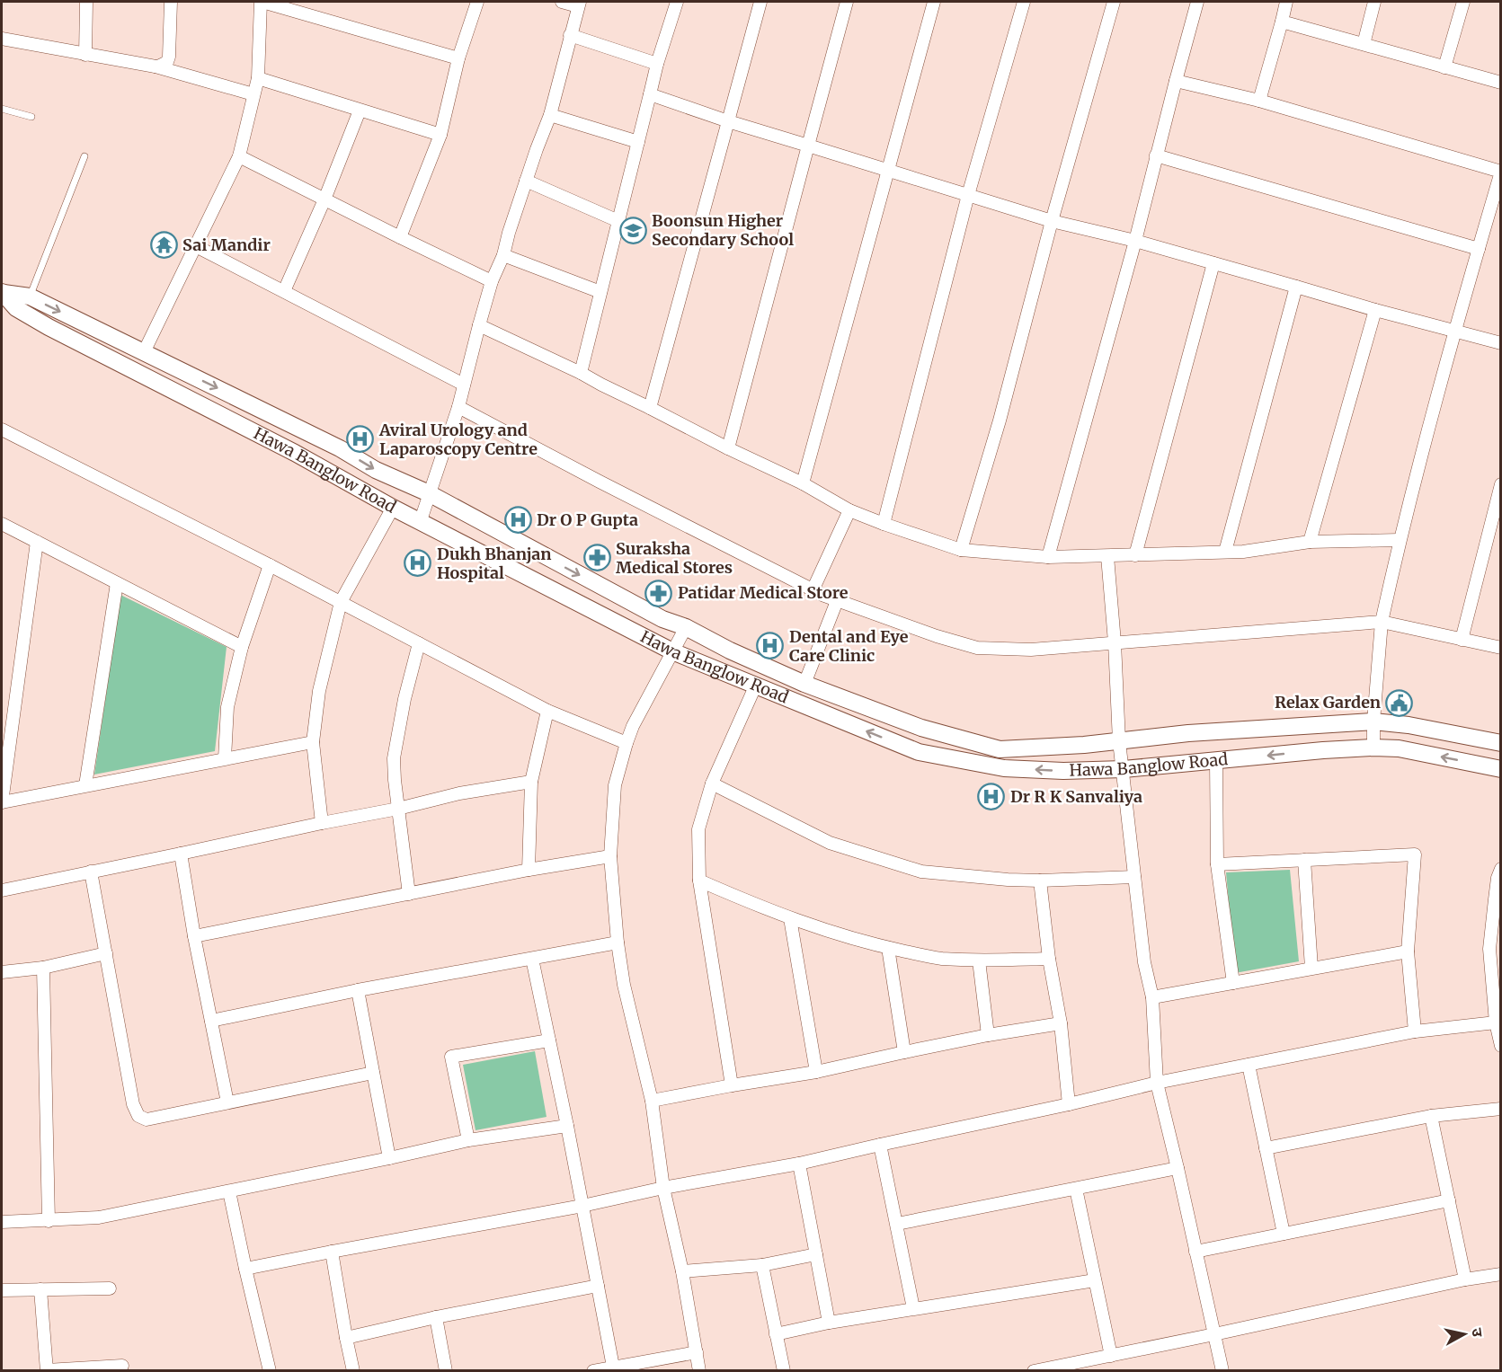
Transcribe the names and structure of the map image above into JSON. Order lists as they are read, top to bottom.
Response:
{
  "streets": {
    "street": ["Hawa Banglow Road"]
  },
  "places": {
    "school or university": ["Boonsun Higher Secondary School"],
    "temple": ["Sai Mandir"],
    "hospital": [
      "Aviral Urology and Laparoscopy Centre",
      "Dr O P Gupta",
      "Dukh Bhanjan Hospital",
      "Dental and Eye Care Clinic",
      "Dr R K Sanvaliya"
    ],
    "pharmacy": ["Suraksha Medical Stores", "Patidar Medical Store"],
    "public building": ["Relax Garden"]
  },
  "north": "right"
}
